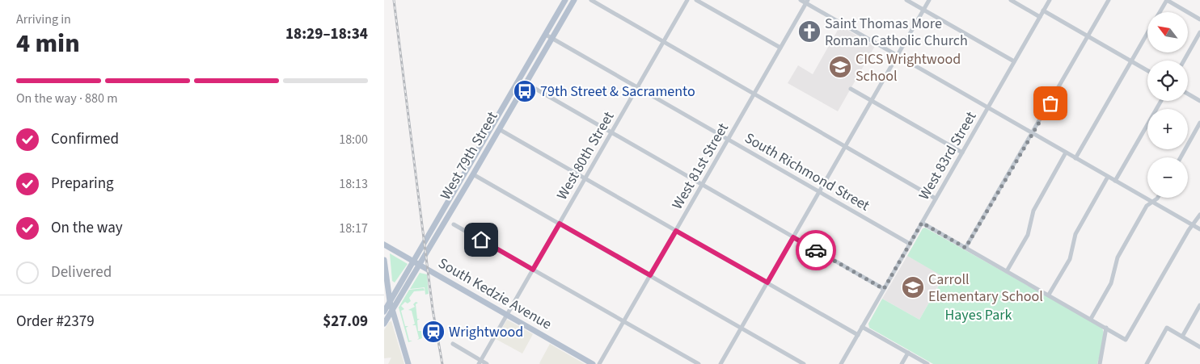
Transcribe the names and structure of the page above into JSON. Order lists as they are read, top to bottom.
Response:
{
  "streets": {
    "main road": ["West 79th Street", "South Kedzie Avenue"],
    "street": [
      "West 80th Street",
      "West 83rd Street",
      "West 81st Street",
      "South Richmond Street"
    ]
  },
  "crossings": [
    ["West 79th Street", "South Richmond Street"],
    ["West 79th Street", "South Kedzie Avenue"],
    ["West 80th Street", "South Richmond Street"],
    ["West 80th Street", "South Kedzie Avenue"],
    ["West 83rd Street", "South Richmond Street"],
    ["West 81st Street", "South Richmond Street"]
  ],
  "parks": ["Hayes Park"],
  "places": {
    "church": ["Saint Thomas More Roman Catholic Church"],
    "school or university": ["CICS Wrightwood School", "Carroll Elementary School"],
    "bus stop": ["79th Street & Sacramento"],
    "station": ["Wrightwood"]
  },
  "north": "top left",
  "page": {
    "heading": ["4 min", "Arriving in", "18:29–18:34"],
    "panel": ["Order #2379", "$27.09"],
    "map_buttons": ["+", "−"],
    "bar": "On the way · 880 m",
    "list": [
      ["Confirmed", "18:00"],
      ["Preparing", "18:13"],
      ["On the way", "18:17"],
      "Delivered"
    ]
  }
}
